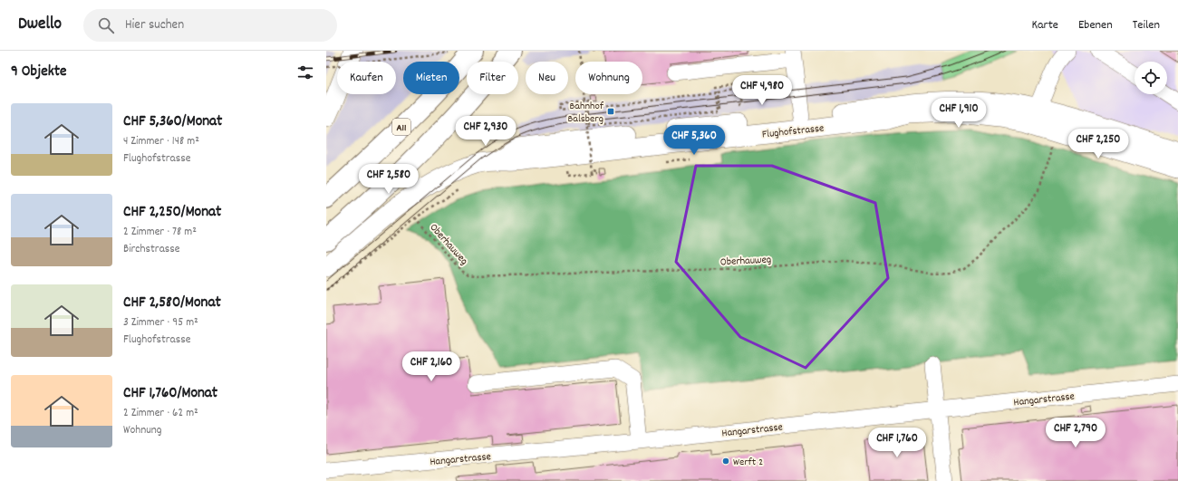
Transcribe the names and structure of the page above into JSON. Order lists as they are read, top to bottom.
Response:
{
  "streets": {
    "highway": ["A11"],
    "main road": ["Flughofstrasse"],
    "street": ["Hangarstrasse"],
    "path": ["Oberhauweg"]
  },
  "crossings": [
    ["Flughofstrasse", "Oberhauweg"]
  ],
  "places": {
    "transit": ["Bahnhof Balsberg"],
    "other": ["Werft 2"]
  },
  "page": {
    "header": "Dwello",
    "search": "Hier suchen",
    "nav": ["Karte", "Ebenen", "Teilen"],
    "heading": "9 Objekte",
    "chip": [
      "Kaufen",
      "Mieten",
      "Filter",
      "Neu",
      "Wohnung"
    ],
    "price": [
      "CHF 4,980",
      "CHF 1,910",
      "CHF 2,930",
      "CHF 5,360",
      "CHF 2,250",
      "CHF 2,580",
      "CHF 2,160",
      "CHF 2,790",
      "CHF 1,760"
    ],
    "list": [
      {
        "name": "CHF 5,360/Monat",
        "note": "4 Zimmer · 148 m² · Flughofstrasse"
      },
      {
        "name": "CHF 2,250/Monat",
        "note": "2 Zimmer · 78 m² · Birchstrasse"
      },
      {
        "name": "CHF 2,580/Monat",
        "note": "3 Zimmer · 95 m² · Flughofstrasse"
      },
      {
        "name": "CHF 1,760/Monat",
        "note": "2 Zimmer · 62 m² · Wohnung"
      }
    ]
  }
}
